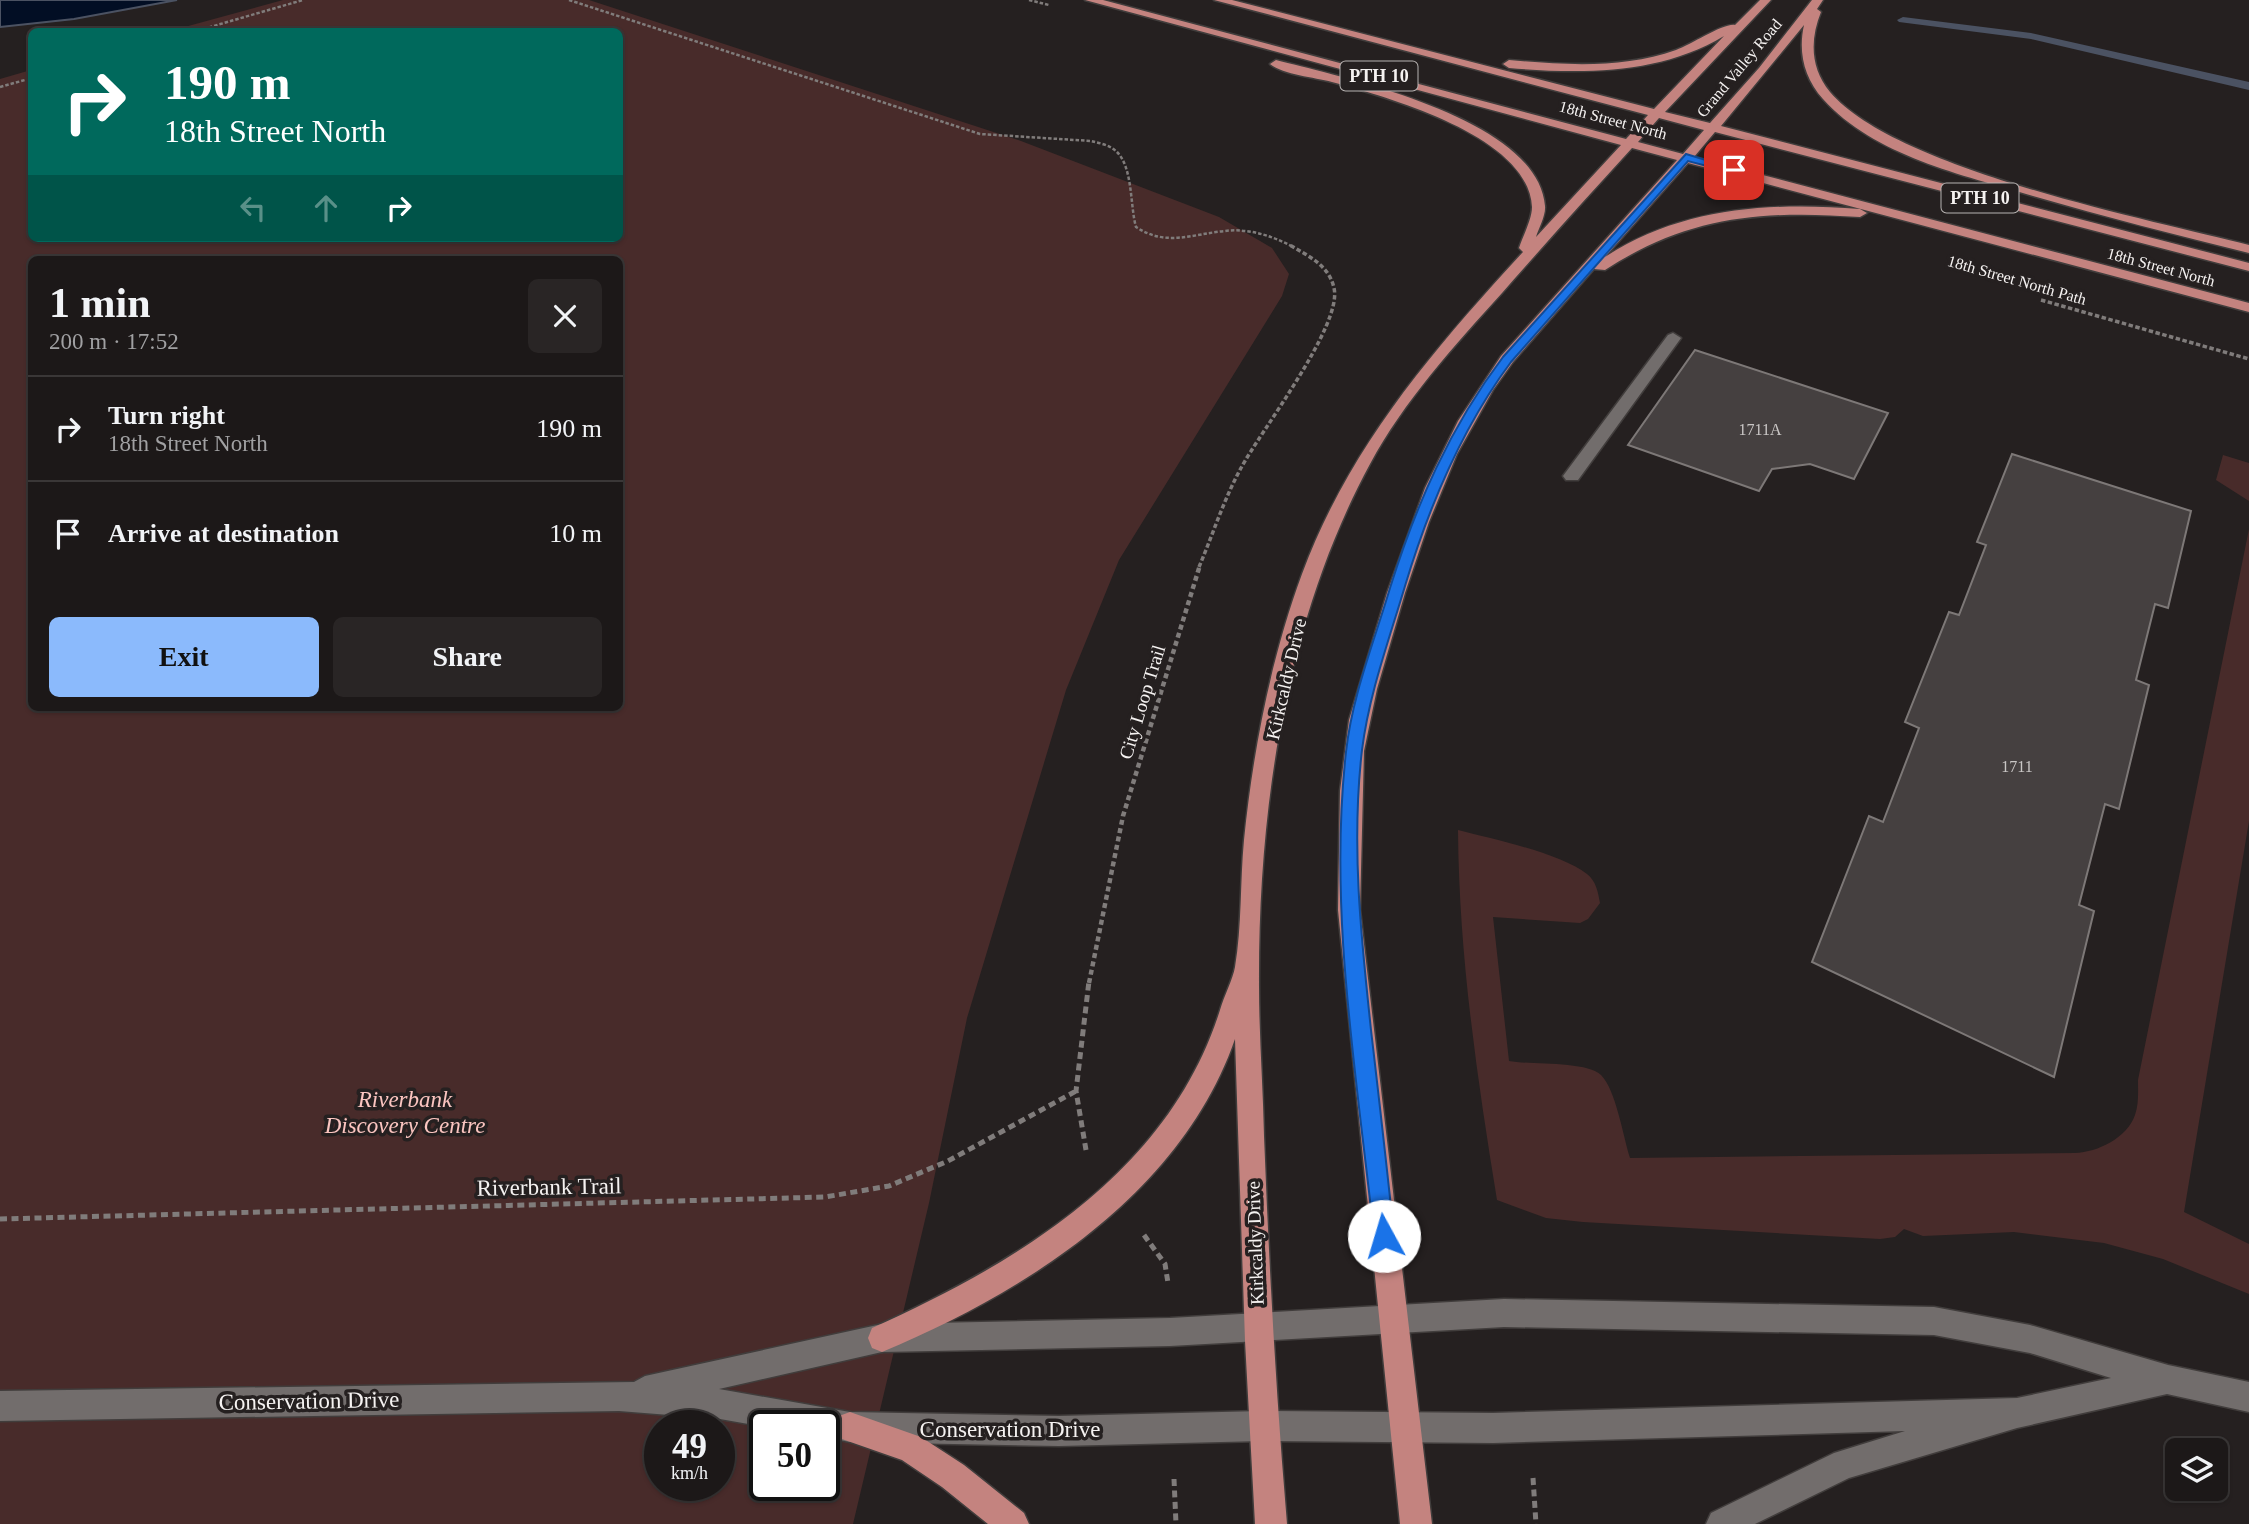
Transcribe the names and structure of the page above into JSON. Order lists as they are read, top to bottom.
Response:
{
  "streets": {
    "main road": [
      "Grand Valley Road",
      "PTH 10",
      "18th Street North",
      "Kirkcaldy Drive"
    ],
    "street": ["Conservation Drive"],
    "path": ["18th Street North Path", "City Loop Trail", "Riverbank Trail"]
  },
  "crossings": [
    ["Grand Valley Road", "18th Street North"],
    ["Grand Valley Road", "Kirkcaldy Drive"],
    ["18th Street North", "Kirkcaldy Drive"],
    ["Kirkcaldy Drive", "Conservation Drive"],
    ["City Loop Trail", "Riverbank Trail"]
  ],
  "parks": ["Riverbank Discovery Centre"],
  "house_numbers": ["1711A", "1711"],
  "page": {
    "turn": ["190 m", "18th Street North"],
    "heading": ["1 min", "200 m · 17:52"],
    "list": [
      {
        "name": "Turn right",
        "note": "18th Street North",
        "value": "190 m"
      },
      {
        "name": "Arrive at destination",
        "value": "10 m"
      }
    ],
    "buttons": ["Exit", "Share"],
    "speed": "49 km/h",
    "limit": "50"
  }
}
